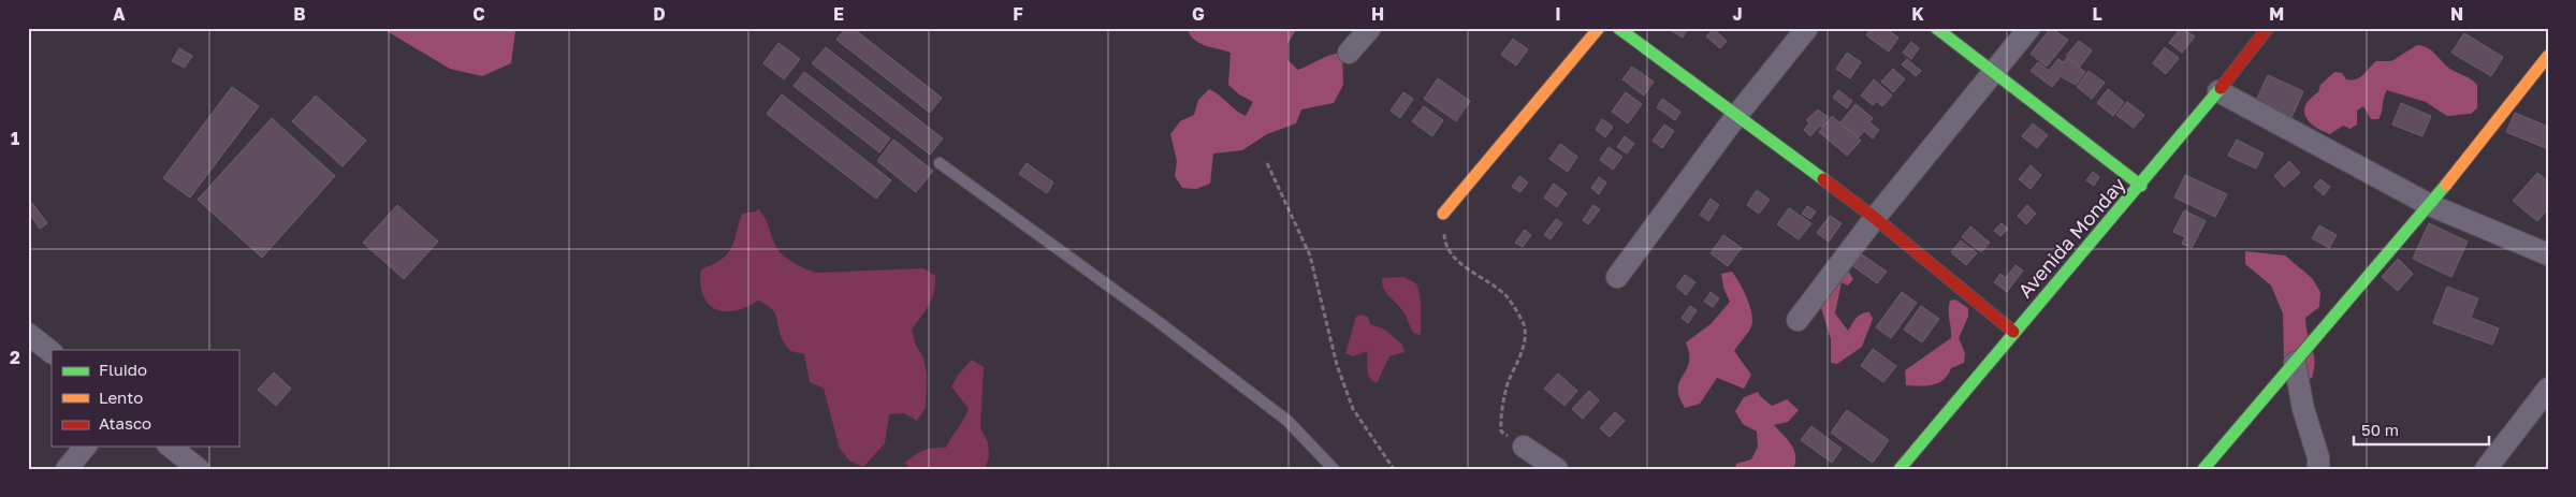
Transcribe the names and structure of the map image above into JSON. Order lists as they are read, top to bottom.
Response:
{
  "streets": {
    "street": ["Avenida Monday"]
  },
  "legend": ["Fluido", "Lento", "Atasco"],
  "scale_bar": "50 m",
  "grid": {
    "columns": [
      "A",
      "B",
      "C",
      "D",
      "E",
      "F",
      "G",
      "H",
      "I",
      "J",
      "K",
      "L",
      "M",
      "N"
    ],
    "rows": ["1", "2"]
  }
}
